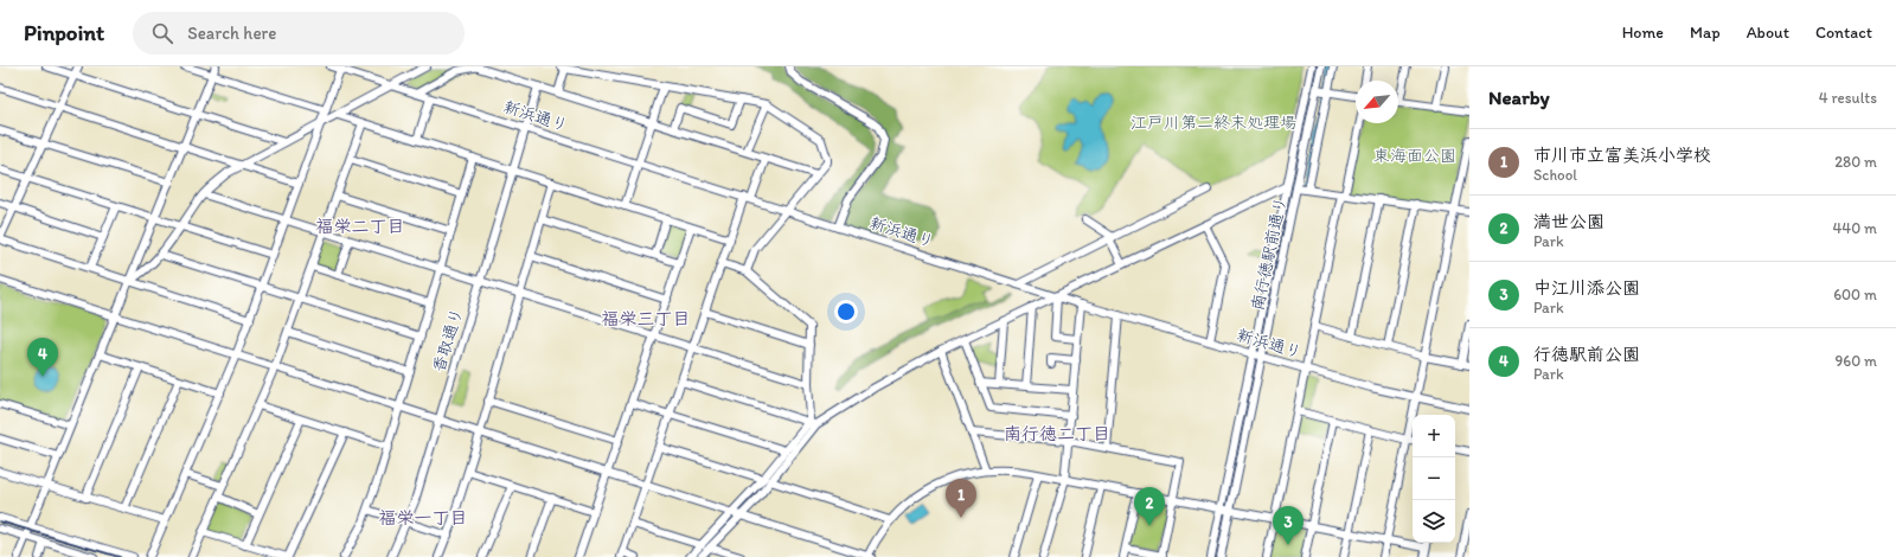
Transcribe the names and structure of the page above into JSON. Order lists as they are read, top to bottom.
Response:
{
  "streets": {
    "street": ["新浜通り", "南行徳駅前通り", "香取通り"]
  },
  "crossings": [
    ["新浜通り", "南行徳駅前通り"],
    ["新浜通り", "香取通り"]
  ],
  "districts": [
    "福栄二丁目",
    "福栄三丁目",
    "南行徳二丁目",
    "福栄一丁目"
  ],
  "parks": ["江戸川第二終末処理場", "東海面公園"],
  "north": "bottom left",
  "page": {
    "header": "Pinpoint",
    "search": "Search here",
    "nav": [
      "Home",
      "Map",
      "About",
      "Contact"
    ],
    "heading": ["Nearby", "4 results"],
    "list": [
      {
        "mark": "1",
        "name": "市川市立富美浜小学校",
        "note": "School",
        "value": "280 m"
      },
      {
        "mark": "2",
        "name": "満世公園",
        "note": "Park",
        "value": "440 m"
      },
      {
        "mark": "3",
        "name": "中江川添公園",
        "note": "Park",
        "value": "600 m"
      },
      {
        "mark": "4",
        "name": "行徳駅前公園",
        "note": "Park",
        "value": "960 m"
      }
    ],
    "pins": [
      "4",
      "1",
      "2",
      "3"
    ],
    "map_buttons": ["+", "−"]
  }
}
